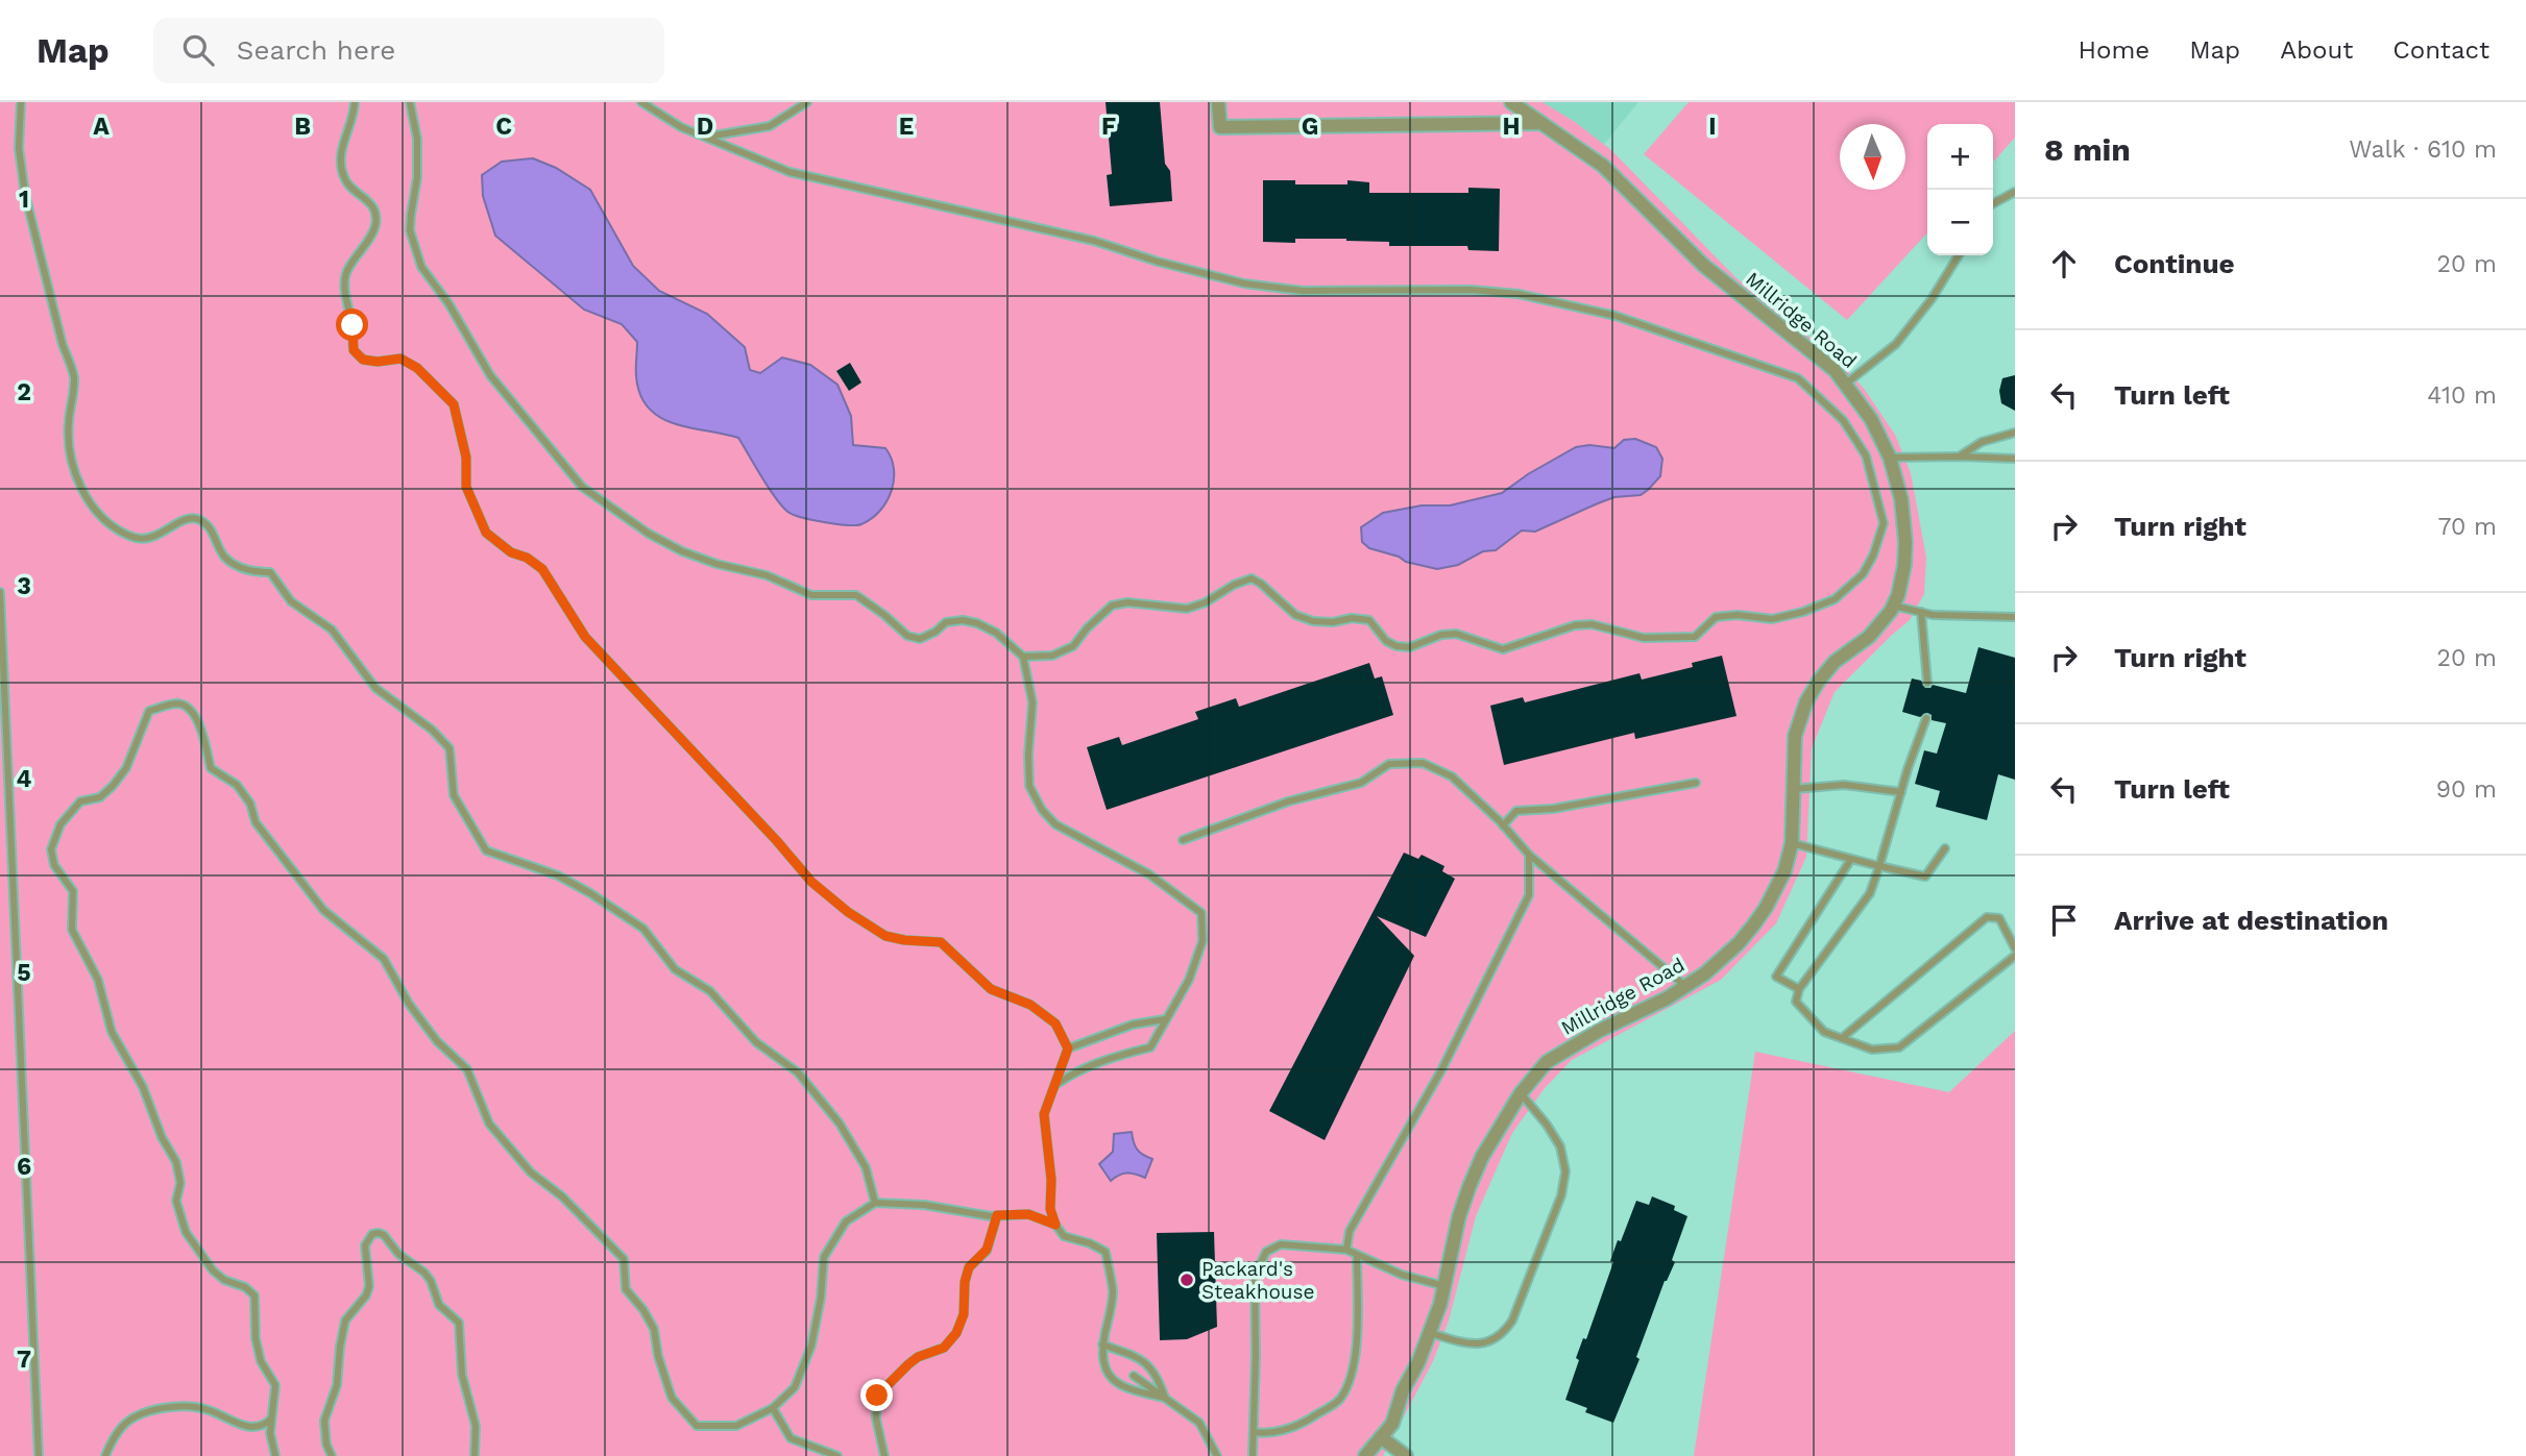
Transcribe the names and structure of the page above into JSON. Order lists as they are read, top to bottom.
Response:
{
  "streets": {
    "street": ["Millridge Road"]
  },
  "places": ["Packard's Steakhouse"],
  "north": "bottom",
  "page": {
    "header": "Map",
    "search": "Search here",
    "nav": [
      "Home",
      "Map",
      "About",
      "Contact"
    ],
    "heading": ["8 min", "Walk · 610 m"],
    "map_buttons": ["+", "−"],
    "list": [
      ["Continue", "20 m"],
      ["Turn left", "410 m"],
      ["Turn right", "70 m"],
      ["Turn right", "20 m"],
      ["Turn left", "90 m"],
      "Arrive at destination"
    ]
  },
  "grid": {
    "columns": [
      "A",
      "B",
      "C",
      "D",
      "E",
      "F",
      "G",
      "H",
      "I"
    ],
    "rows": [
      "1",
      "2",
      "3",
      "4",
      "5",
      "6",
      "7"
    ]
  }
}
